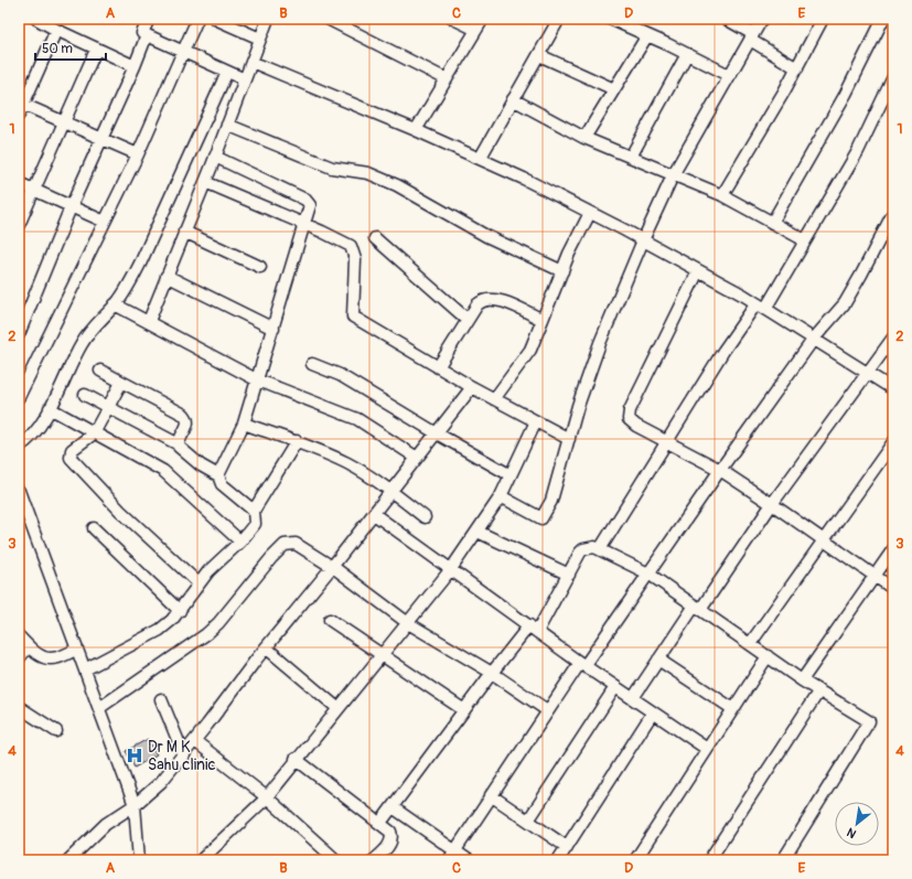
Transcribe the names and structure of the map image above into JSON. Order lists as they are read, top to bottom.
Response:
{
  "places": {
    "hospital": ["Dr M K Sahu clinic"]
  },
  "scale_bar": "50 m",
  "north": "bottom left",
  "grid": {
    "columns": [
      "A",
      "B",
      "C",
      "D",
      "E"
    ],
    "rows": [
      "1",
      "2",
      "3",
      "4"
    ]
  }
}
